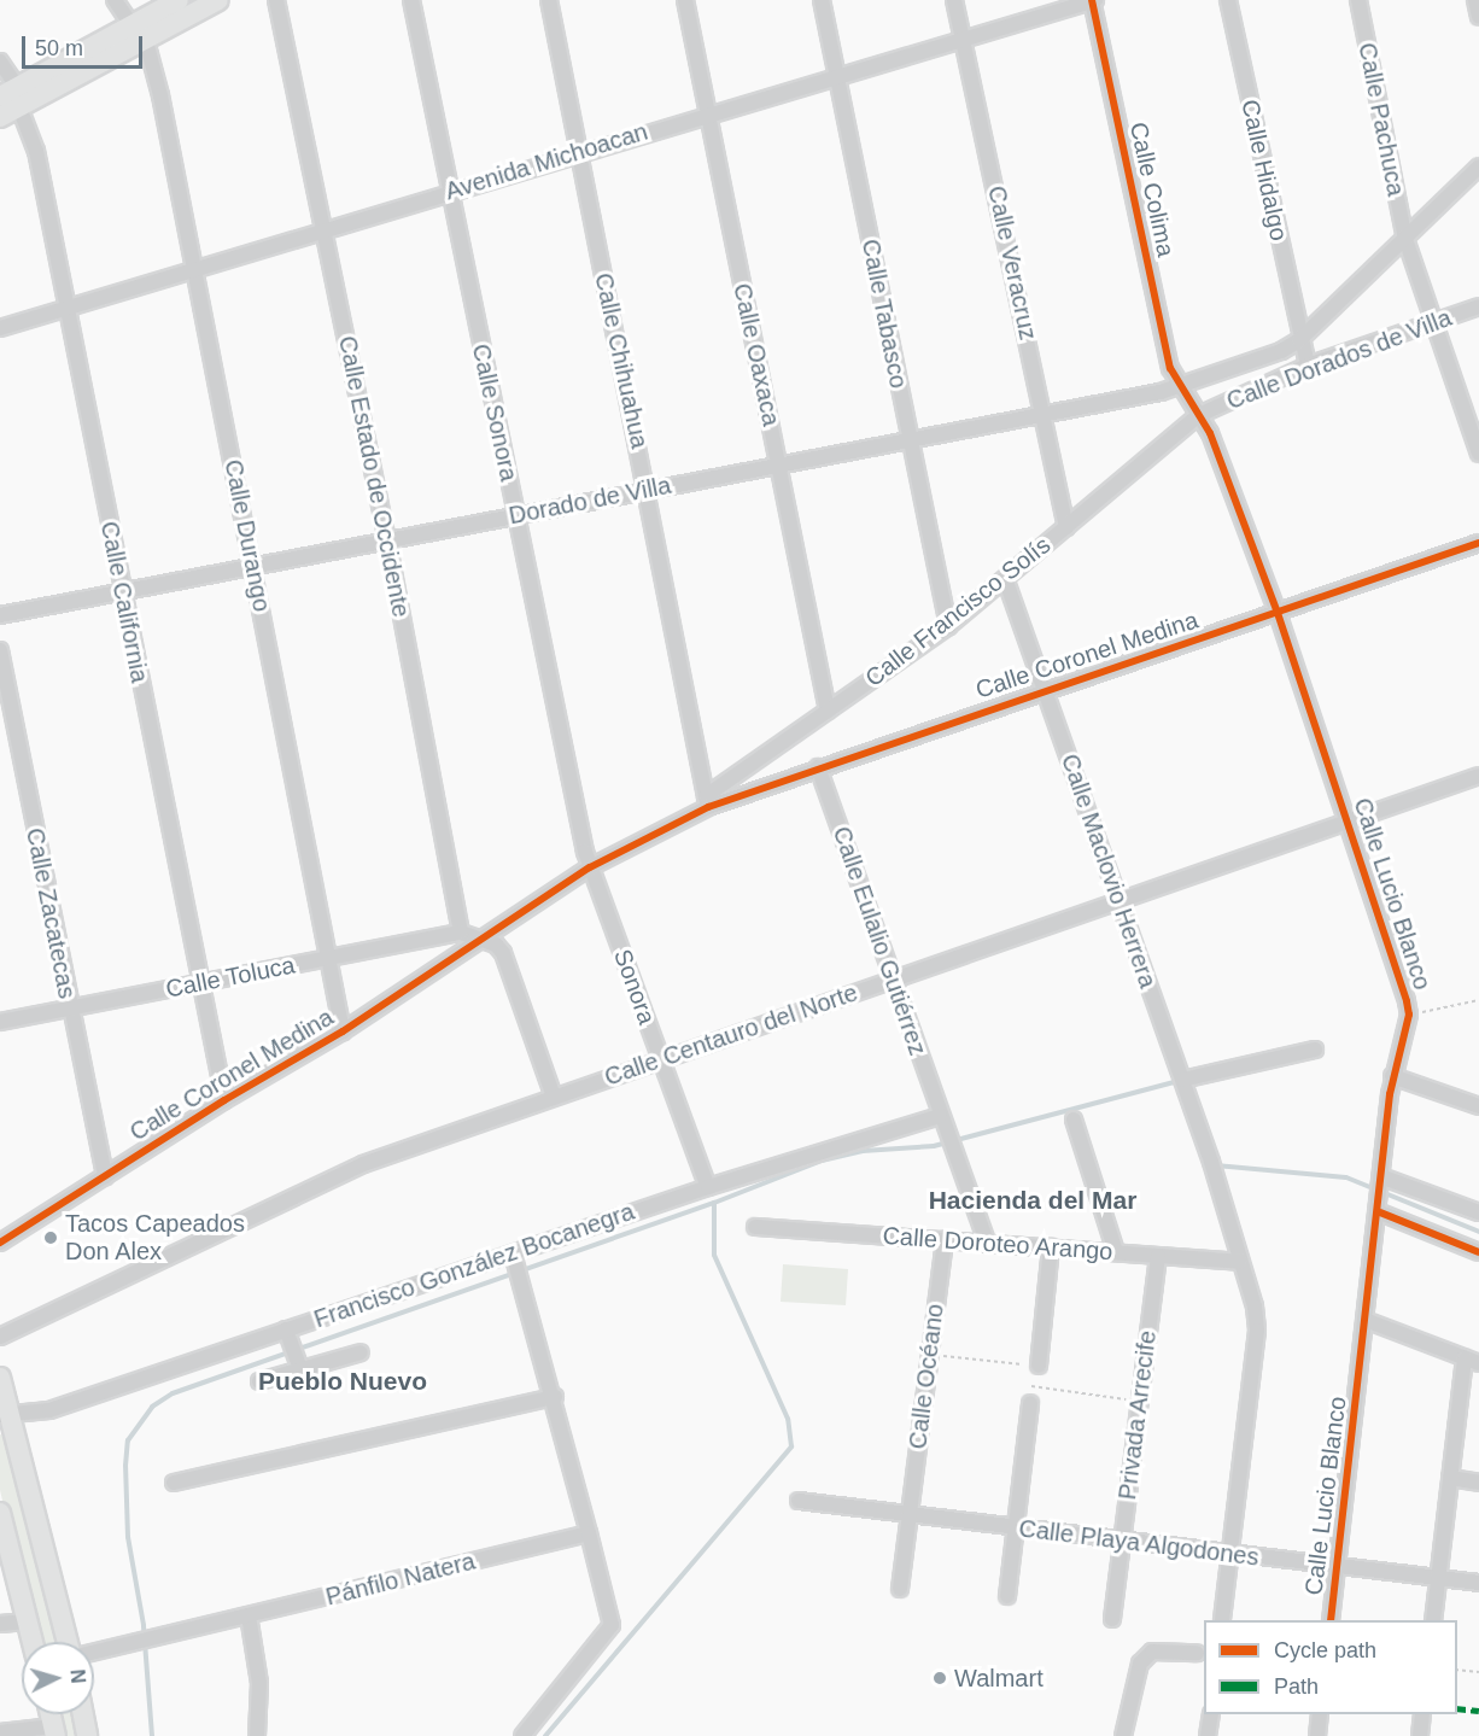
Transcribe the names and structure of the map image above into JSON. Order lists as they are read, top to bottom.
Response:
{
  "streets": {
    "street": [
      "Calle Pachuca",
      "Avenida Michoacan",
      "Calle Hidalgo",
      "Calle Colima",
      "Calle Veracruz",
      "Calle Tabasco",
      "Calle Oaxaca",
      "Calle Dorados de Villa",
      "Calle Chihuahua",
      "Calle Sonora",
      "Calle Estado de Occidente",
      "Dorado de Villa",
      "Calle Durango",
      "Calle California",
      "Calle Francisco Solís",
      "Calle Coronel Medina",
      "Calle Maclovio Herrera",
      "Calle Lucio Blanco",
      "Calle Zacatecas",
      "Calle Eulalio Gutiérrez",
      "Calle Toluca",
      "Sonora",
      "Calle Centauro del Norte",
      "Calle Doroteo Arango",
      "Francisco González Bocanegra",
      "Calle Océano",
      "Privada Arrecife",
      "Calle Playa Algodones",
      "Pánfilo Natera"
    ]
  },
  "crossings": [
    ["Calle Pachuca", "Calle Dorados de Villa"],
    ["Avenida Michoacan", "Calle Colima"],
    ["Avenida Michoacan", "Calle Veracruz"],
    ["Avenida Michoacan", "Calle Tabasco"],
    ["Avenida Michoacan", "Calle Oaxaca"],
    ["Avenida Michoacan", "Calle Chihuahua"],
    ["Avenida Michoacan", "Calle Sonora"],
    ["Avenida Michoacan", "Calle Estado de Occidente"],
    ["Avenida Michoacan", "Calle Durango"],
    ["Avenida Michoacan", "Calle California"],
    ["Calle Hidalgo", "Calle Dorados de Villa"],
    ["Calle Colima", "Calle Dorados de Villa"],
    ["Calle Colima", "Dorado de Villa"],
    ["Calle Colima", "Calle Francisco Solís"],
    ["Calle Colima", "Calle Lucio Blanco"],
    ["Calle Veracruz", "Dorado de Villa"],
    ["Calle Veracruz", "Calle Francisco Solís"],
    ["Calle Tabasco", "Dorado de Villa"],
    ["Calle Tabasco", "Calle Francisco Solís"],
    ["Calle Oaxaca", "Dorado de Villa"],
    ["Calle Oaxaca", "Calle Francisco Solís"],
    ["Calle Dorados de Villa", "Calle Francisco Solís"],
    ["Calle Dorados de Villa", "Calle Lucio Blanco"],
    ["Calle Chihuahua", "Dorado de Villa"],
    ["Calle Chihuahua", "Calle Francisco Solís"],
    ["Calle Chihuahua", "Calle Coronel Medina"],
    ["Calle Sonora", "Dorado de Villa"],
    ["Calle Sonora", "Calle Coronel Medina"],
    ["Calle Sonora", "Sonora"],
    ["Calle Estado de Occidente", "Dorado de Villa"],
    ["Calle Estado de Occidente", "Calle Toluca"],
    ["Dorado de Villa", "Calle Durango"],
    ["Dorado de Villa", "Calle California"],
    ["Calle Durango", "Calle Coronel Medina"],
    ["Calle Durango", "Calle Toluca"],
    ["Calle California", "Calle Coronel Medina"],
    ["Calle California", "Calle Toluca"],
    ["Calle Francisco Solís", "Calle Coronel Medina"],
    ["Calle Francisco Solís", "Calle Maclovio Herrera"],
    ["Calle Francisco Solís", "Calle Lucio Blanco"],
    ["Calle Coronel Medina", "Calle Maclovio Herrera"],
    ["Calle Coronel Medina", "Calle Lucio Blanco"],
    ["Calle Coronel Medina", "Calle Zacatecas"],
    ["Calle Coronel Medina", "Calle Eulalio Gutiérrez"],
    ["Calle Coronel Medina", "Sonora"],
    ["Calle Maclovio Herrera", "Calle Centauro del Norte"],
    ["Calle Maclovio Herrera", "Calle Doroteo Arango"],
    ["Calle Lucio Blanco", "Calle Centauro del Norte"],
    ["Calle Lucio Blanco", "Calle Playa Algodones"],
    ["Calle Zacatecas", "Calle Toluca"],
    ["Calle Eulalio Gutiérrez", "Calle Centauro del Norte"],
    ["Calle Eulalio Gutiérrez", "Calle Doroteo Arango"],
    ["Calle Eulalio Gutiérrez", "Francisco González Bocanegra"],
    ["Sonora", "Calle Centauro del Norte"],
    ["Sonora", "Francisco González Bocanegra"],
    ["Calle Doroteo Arango", "Calle Océano"],
    ["Calle Doroteo Arango", "Privada Arrecife"],
    ["Calle Océano", "Calle Playa Algodones"],
    ["Privada Arrecife", "Calle Playa Algodones"]
  ],
  "districts": ["Hacienda del Mar", "Pueblo Nuevo"],
  "places": ["Tacos Capeados Don Alex", "Walmart"],
  "legend": ["Cycle path", "Path"],
  "scale_bar": "50 m",
  "north": "right"
}
